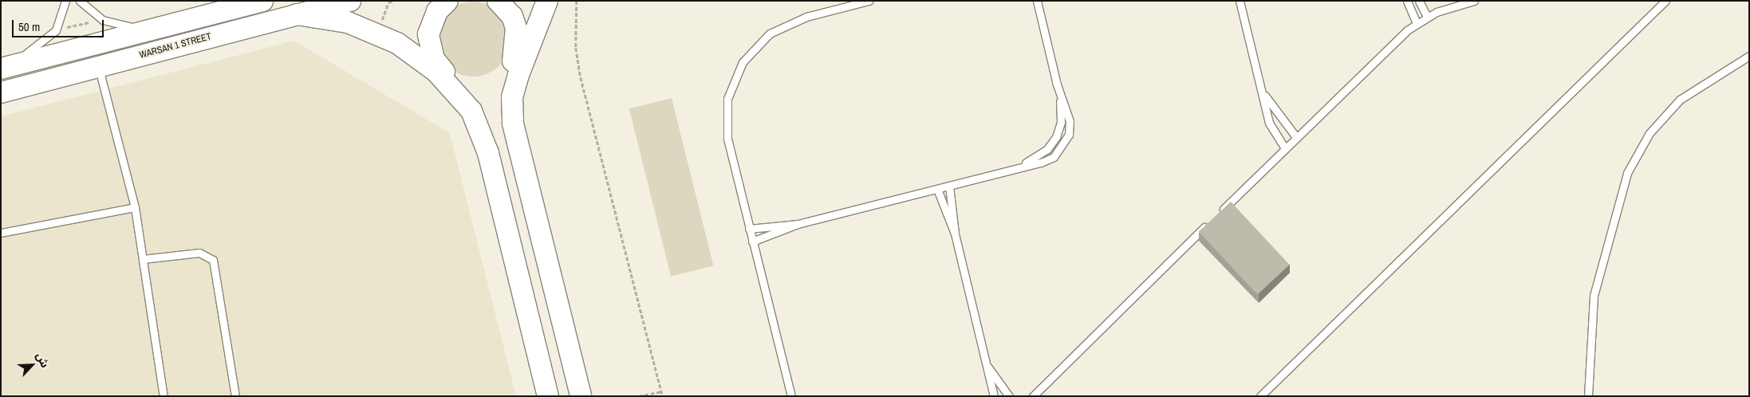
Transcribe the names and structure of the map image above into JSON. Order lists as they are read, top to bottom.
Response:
{
  "streets": {
    "street": ["WARSAN 1 STREET"]
  },
  "scale_bar": "50 m",
  "north": "top right"
}
